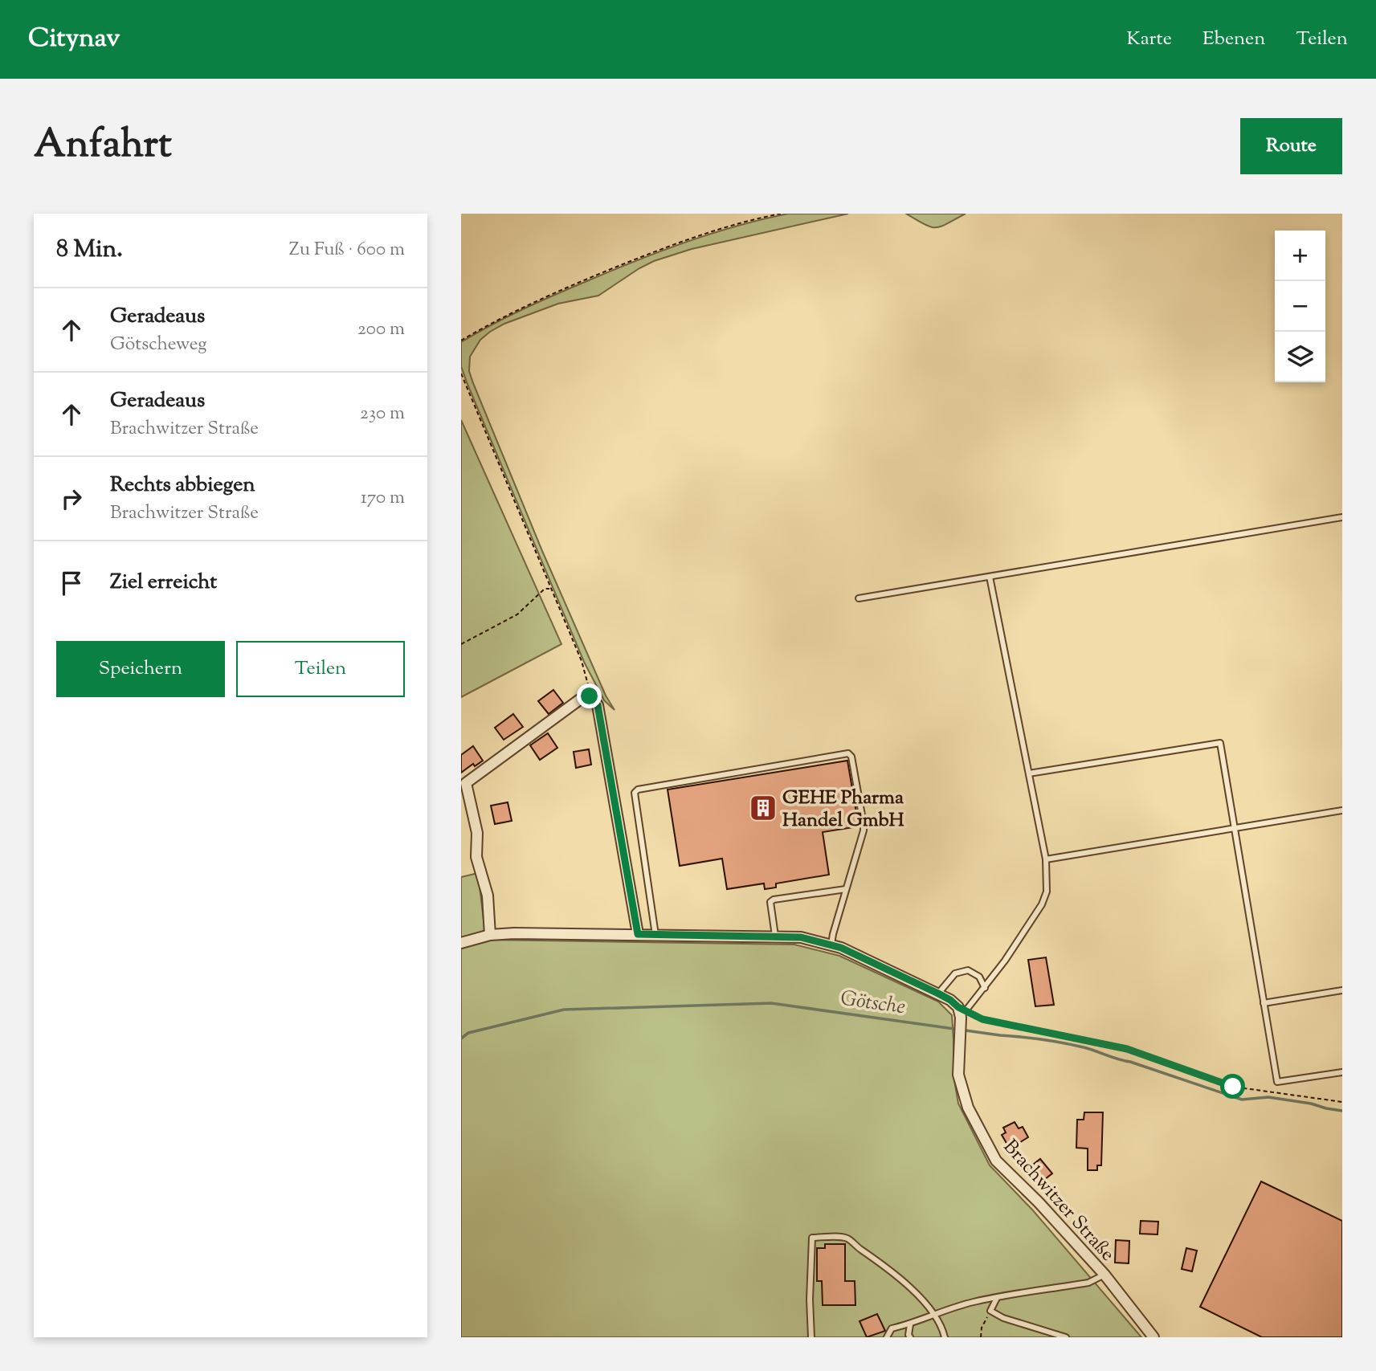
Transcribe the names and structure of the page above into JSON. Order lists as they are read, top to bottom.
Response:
{
  "streets": {
    "street": ["Brachwitzer Straße"]
  },
  "water": ["Götsche"],
  "places": {
    "building": ["GEHE Pharma Handel GmbH"]
  },
  "page": {
    "header": "Citynav",
    "nav": ["Karte", "Ebenen", "Teilen"],
    "title": "Anfahrt",
    "buttons": [
      "Route",
      ["Speichern", "Teilen"]
    ],
    "heading": ["8 Min.", "Zu Fuß · 600 m"],
    "map_buttons": ["+", "−"],
    "list": [
      ["Geradeaus", "Götscheweg", "200 m"],
      ["Geradeaus", "Brachwitzer Straße", "230 m"],
      ["Rechts abbiegen", "Brachwitzer Straße", "170 m"],
      "Ziel erreicht"
    ]
  }
}
